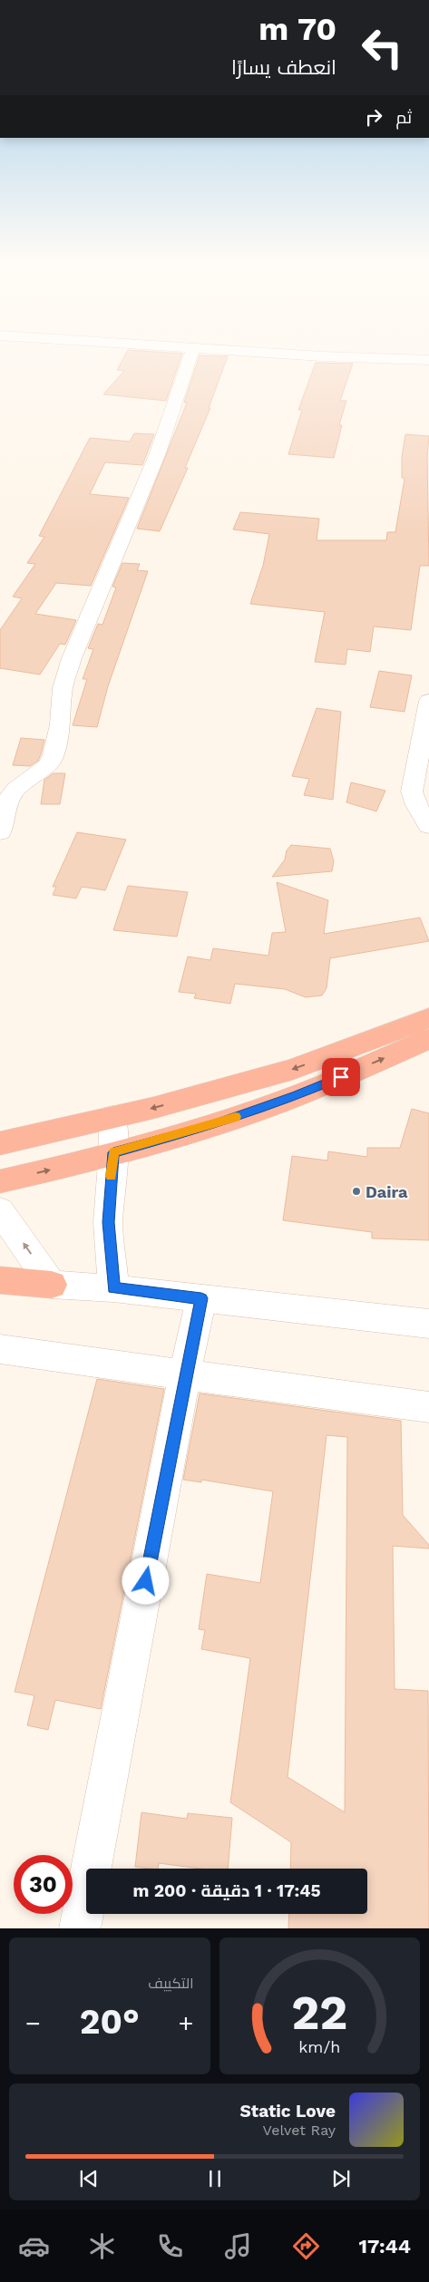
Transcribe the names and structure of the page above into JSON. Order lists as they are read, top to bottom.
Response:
{
  "places": ["Daira"],
  "page": {
    "turn": ["70 m", "انعطف يسارًا"],
    "then": "ثم",
    "limit": "30",
    "trip": "17:45 · 1 دقيقة · 200 m",
    "tile": "التكييف",
    "heat": ["−", "20°", "+"],
    "song": ["Static Love", "Velvet Ray"],
    "tabs": "17:44",
    "gauge": ["22", "km/h"]
  }
}
